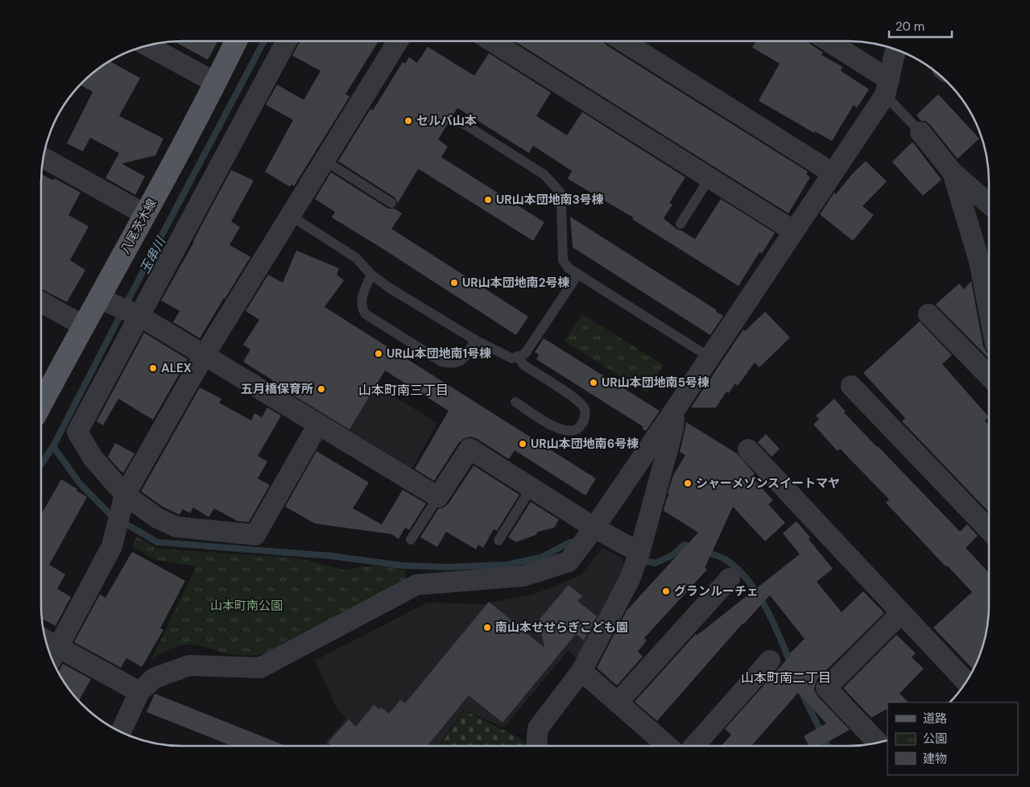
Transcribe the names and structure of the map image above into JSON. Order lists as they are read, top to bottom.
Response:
{
  "streets": {
    "main road": ["八尾茨木線"]
  },
  "districts": ["山本町南三丁目", "山本町南二丁目"],
  "water": ["玉串川"],
  "parks": ["山本町南公園"],
  "places": [
    "セルバ山本",
    "UR山本団地南3号棟",
    "UR山本団地南2号棟",
    "UR山本団地南1号棟",
    "ALEX",
    "UR山本団地南5号棟",
    "五月橋保育所",
    "UR山本団地南6号棟",
    "シャーメゾンスイートマヤ",
    "グランルーチェ",
    "南山本せせらぎこども園"
  ],
  "legend": ["道路", "公園", "建物"],
  "scale_bar": "20 m"
}
